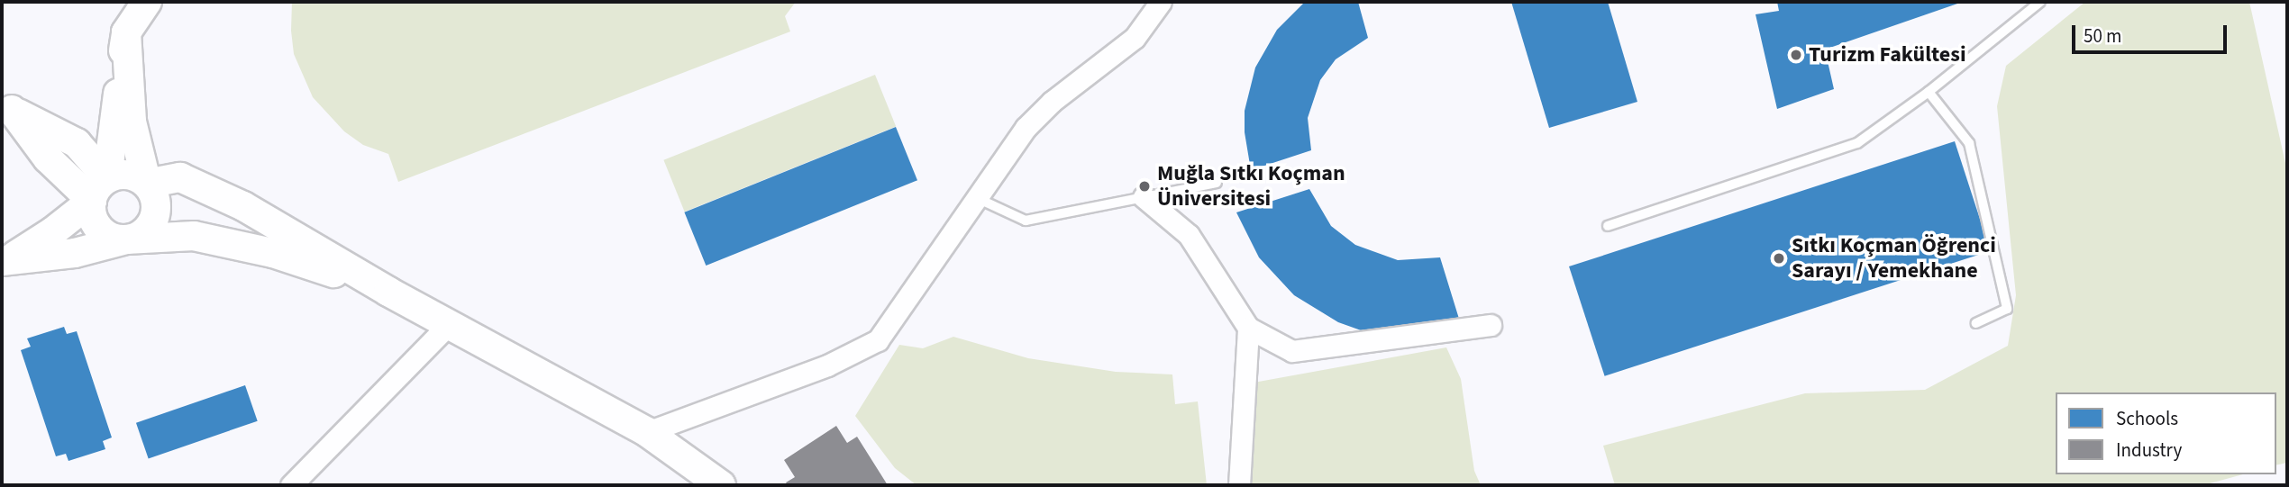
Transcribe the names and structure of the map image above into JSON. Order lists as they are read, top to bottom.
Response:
{
  "places": ["Turizm Fakültesi", "Muğla Sıtkı Koçman Üniversitesi", "Sıtkı Koçman Öğrenci Sarayı / Yemekhane"],
  "legend": ["Schools", "Industry"],
  "scale_bar": "50 m"
}
